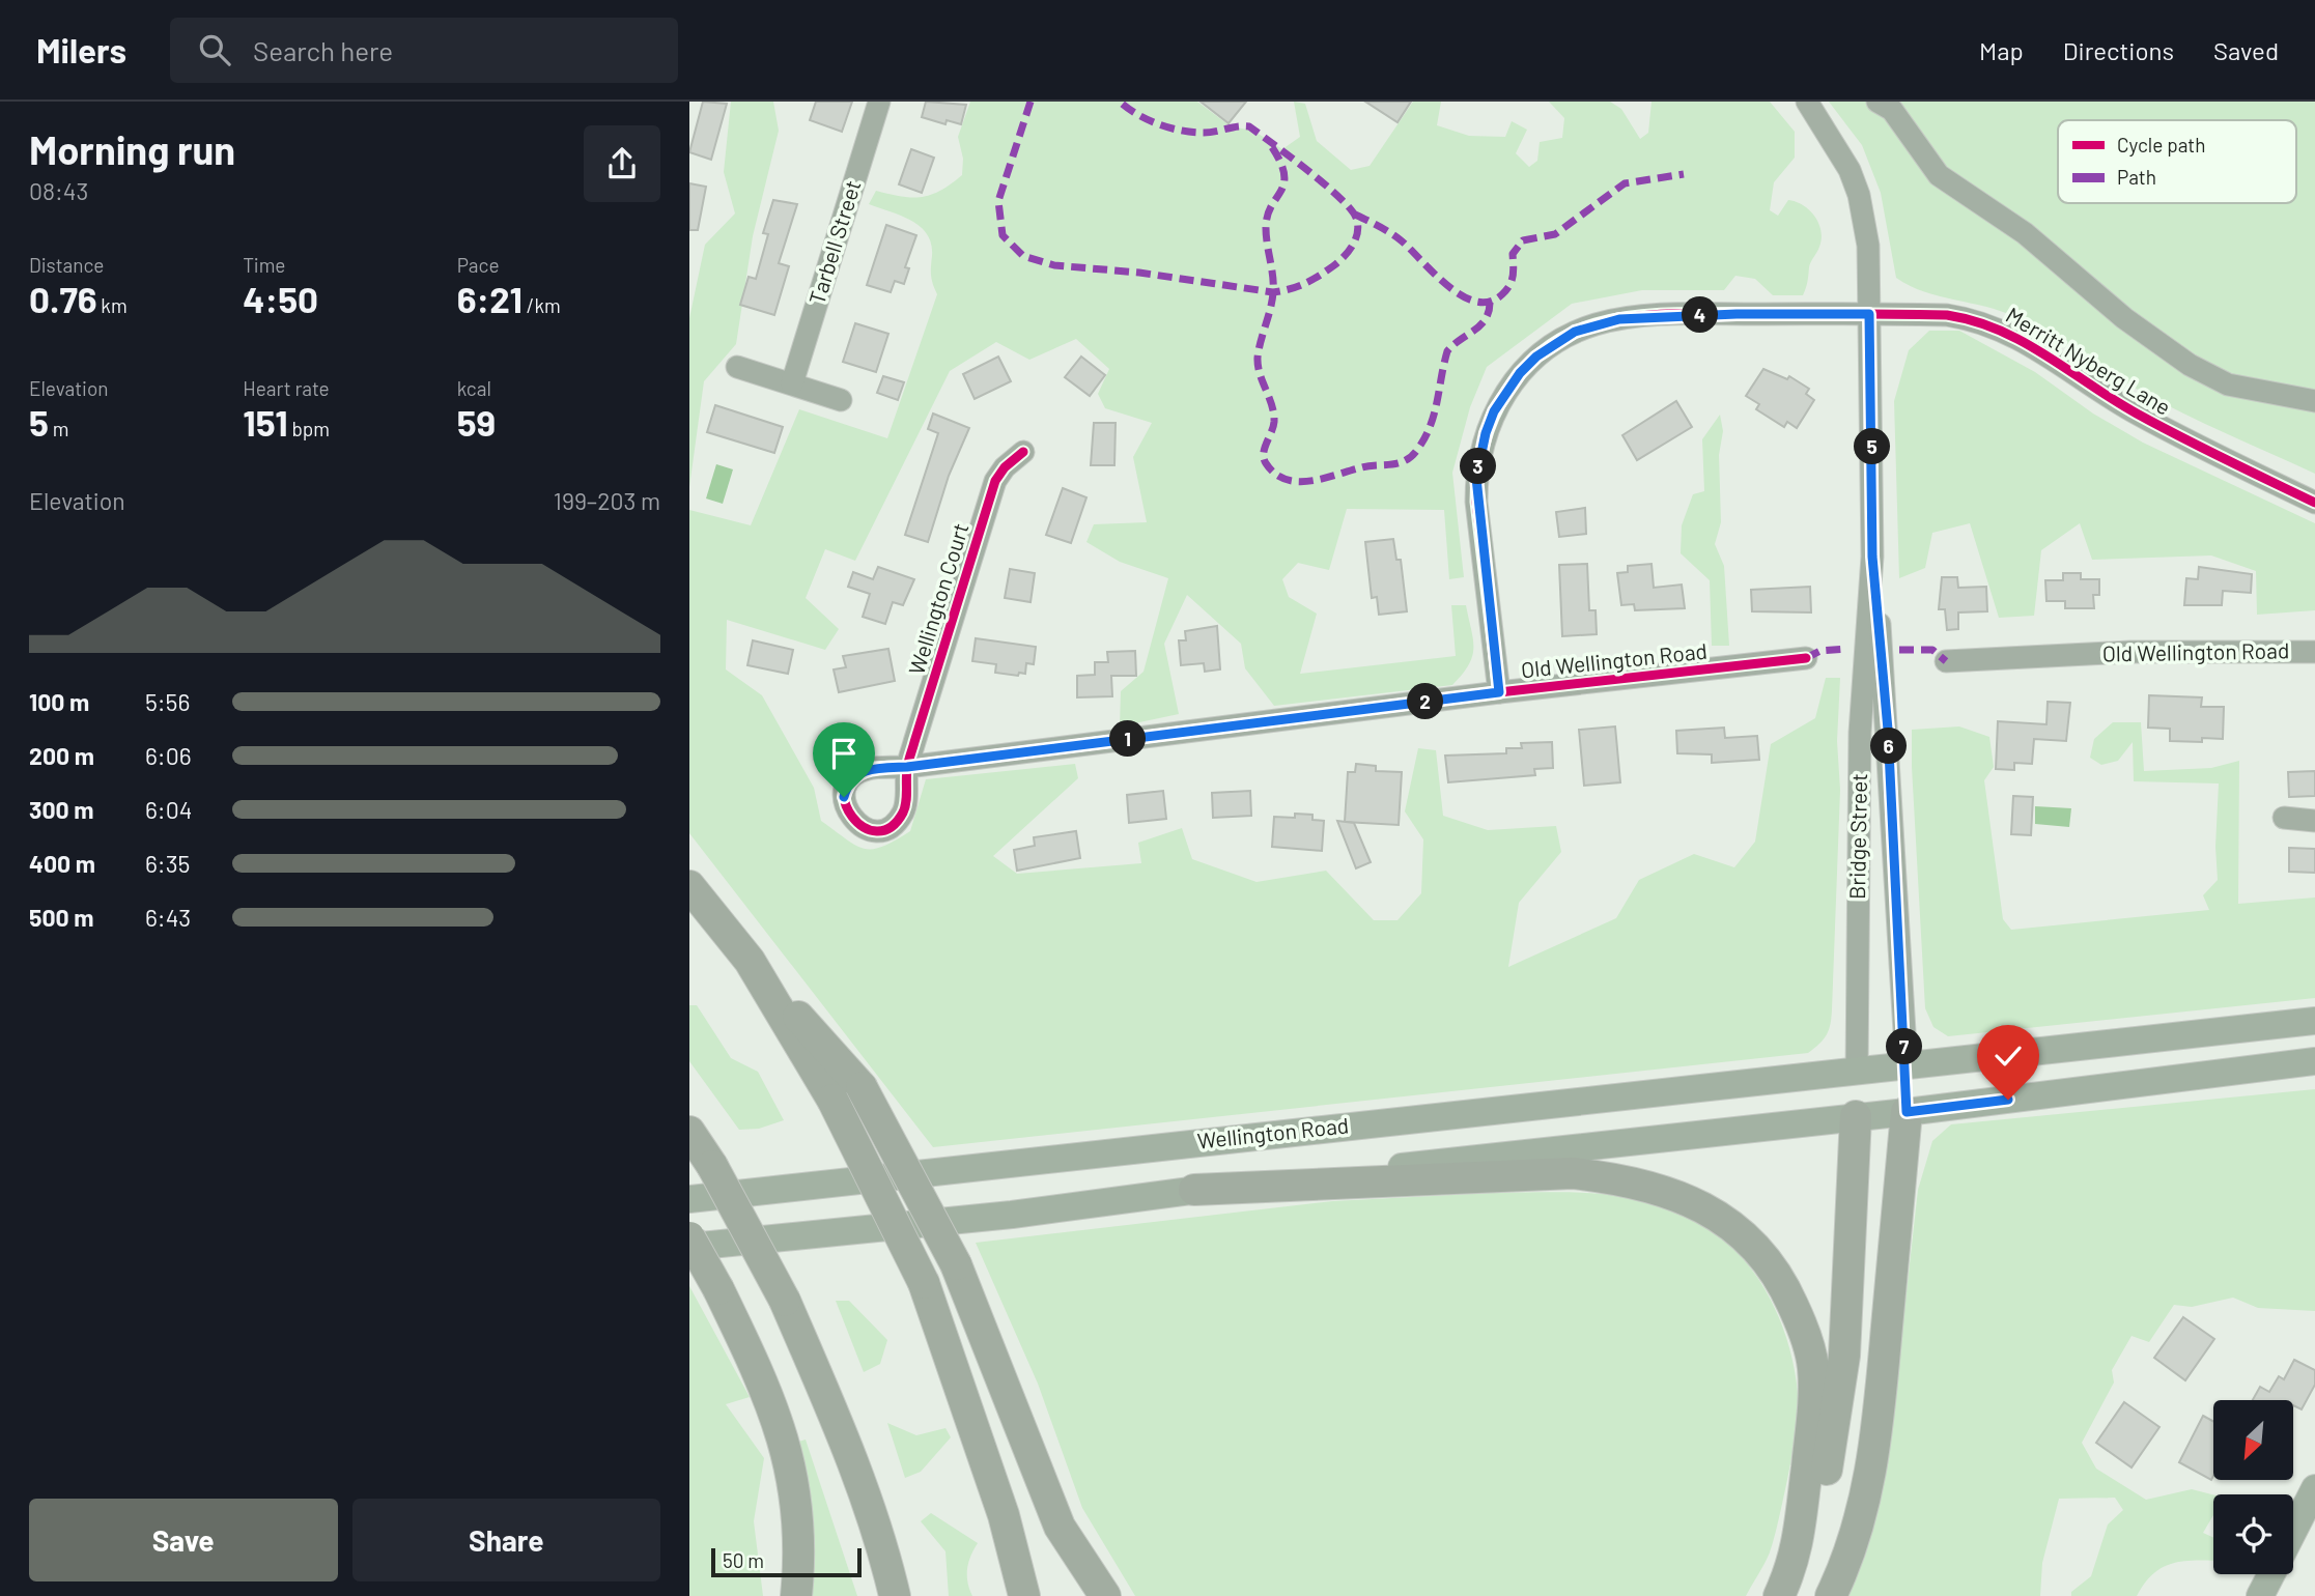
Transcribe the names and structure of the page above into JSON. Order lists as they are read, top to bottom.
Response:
{
  "streets": {
    "main road": ["Bridge Street", "Wellington Road"],
    "street": [
      "Tarbell Street",
      "Merritt Nyberg Lane",
      "Wellington Court",
      "Old Wellington Road"
    ]
  },
  "crossings": [
    ["Merritt Nyberg Lane", "Old Wellington Road"],
    ["Merritt Nyberg Lane", "Bridge Street"],
    ["Wellington Court", "Old Wellington Road"],
    ["Bridge Street", "Wellington Road"]
  ],
  "legend": ["Cycle path", "Path"],
  "scale_bar": "50 m",
  "north": "bottom left",
  "page": {
    "header": "Milers",
    "search": "Search here",
    "nav": ["Map", "Directions", "Saved"],
    "heading": ["Morning run", "08:43"],
    "stats": [
      ["Distance", "0.76 km"],
      ["Time", "4:50"],
      ["Pace", "6:21 /km"],
      ["Elevation", "5 m"],
      ["Heart rate", "151 bpm"],
      ["kcal", "59"]
    ],
    "pins": [
      "4",
      "5",
      "3",
      "2",
      "1",
      "6",
      "7"
    ],
    "chart": ["Elevation", "199–203 m"],
    "list": [
      {
        "name": "100 m",
        "note": "5:56"
      },
      {
        "name": "200 m",
        "note": "6:06"
      },
      {
        "name": "300 m",
        "note": "6:04"
      },
      {
        "name": "400 m",
        "note": "6:35"
      },
      {
        "name": "500 m",
        "note": "6:43"
      }
    ],
    "buttons": ["Save", "Share"],
    "scale": "50 m"
  }
}
